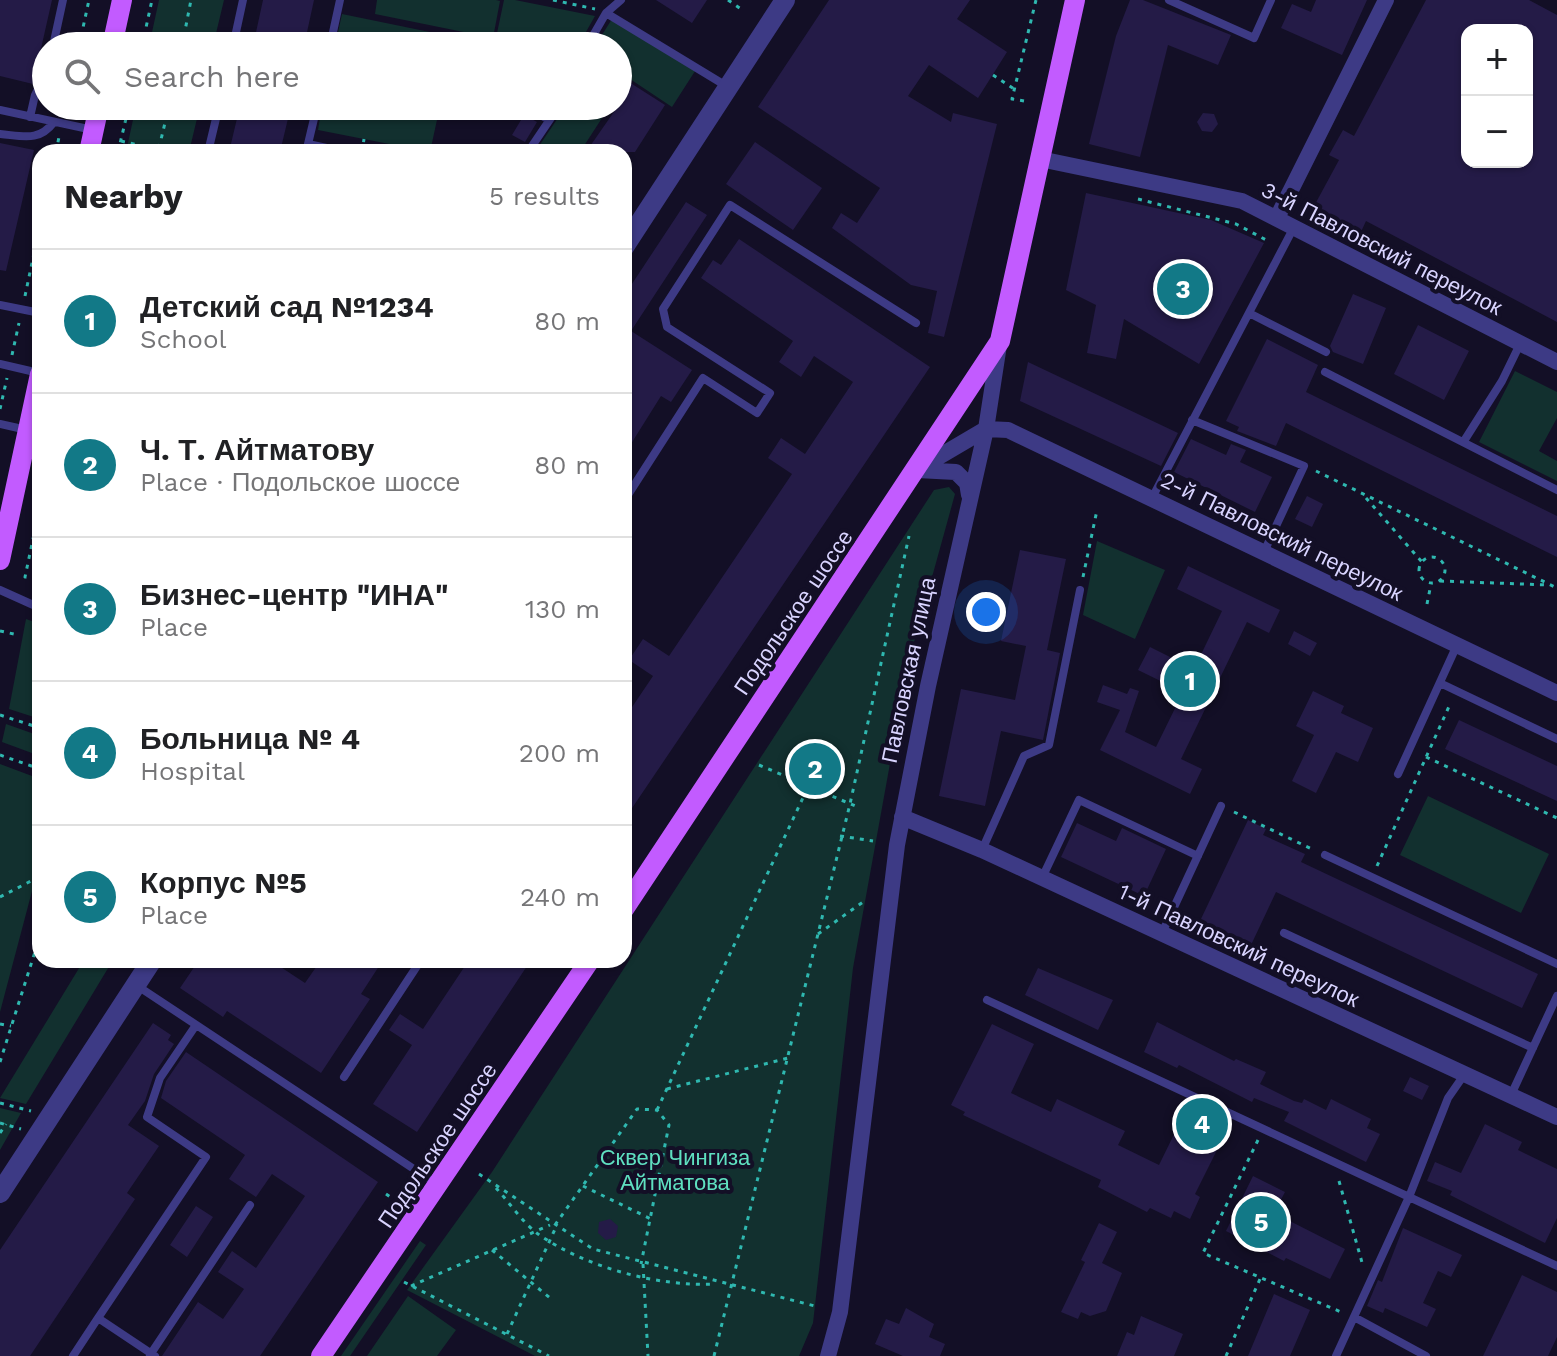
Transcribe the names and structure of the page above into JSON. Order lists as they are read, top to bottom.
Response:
{
  "streets": {
    "main road": ["Подольское шоссе", "Павловская улица"],
    "street": ["3-й Павловский переулок", "2-й Павловский переулок", "1-й Павловский переулок"]
  },
  "crossings": [
    ["3-й Павловский переулок", "Павловская улица"],
    ["2-й Павловский переулок", "Павловская улица"],
    ["Подольское шоссе", "Павловская улица"],
    ["Павловская улица", "1-й Павловский переулок"]
  ],
  "parks": ["Сквер Чингиза Айтматова"],
  "page": {
    "map_buttons": ["+", "−"],
    "search": "Search here",
    "heading": ["Nearby", "5 results"],
    "list": [
      {
        "mark": "1",
        "name": "Детский сад №1234",
        "note": "School",
        "value": "80 m"
      },
      {
        "mark": "2",
        "name": "Ч. Т. Айтматову",
        "note": "Place · Подольское шоссе",
        "value": "80 m"
      },
      {
        "mark": "3",
        "name": "Бизнес-центр \"ИНА\"",
        "note": "Place",
        "value": "130 m"
      },
      {
        "mark": "4",
        "name": "Больница № 4",
        "note": "Hospital",
        "value": "200 m"
      },
      {
        "mark": "5",
        "name": "Корпус №5",
        "note": "Place",
        "value": "240 m"
      }
    ],
    "pins": [
      "3",
      "1",
      "2",
      "4",
      "5"
    ]
  }
}
